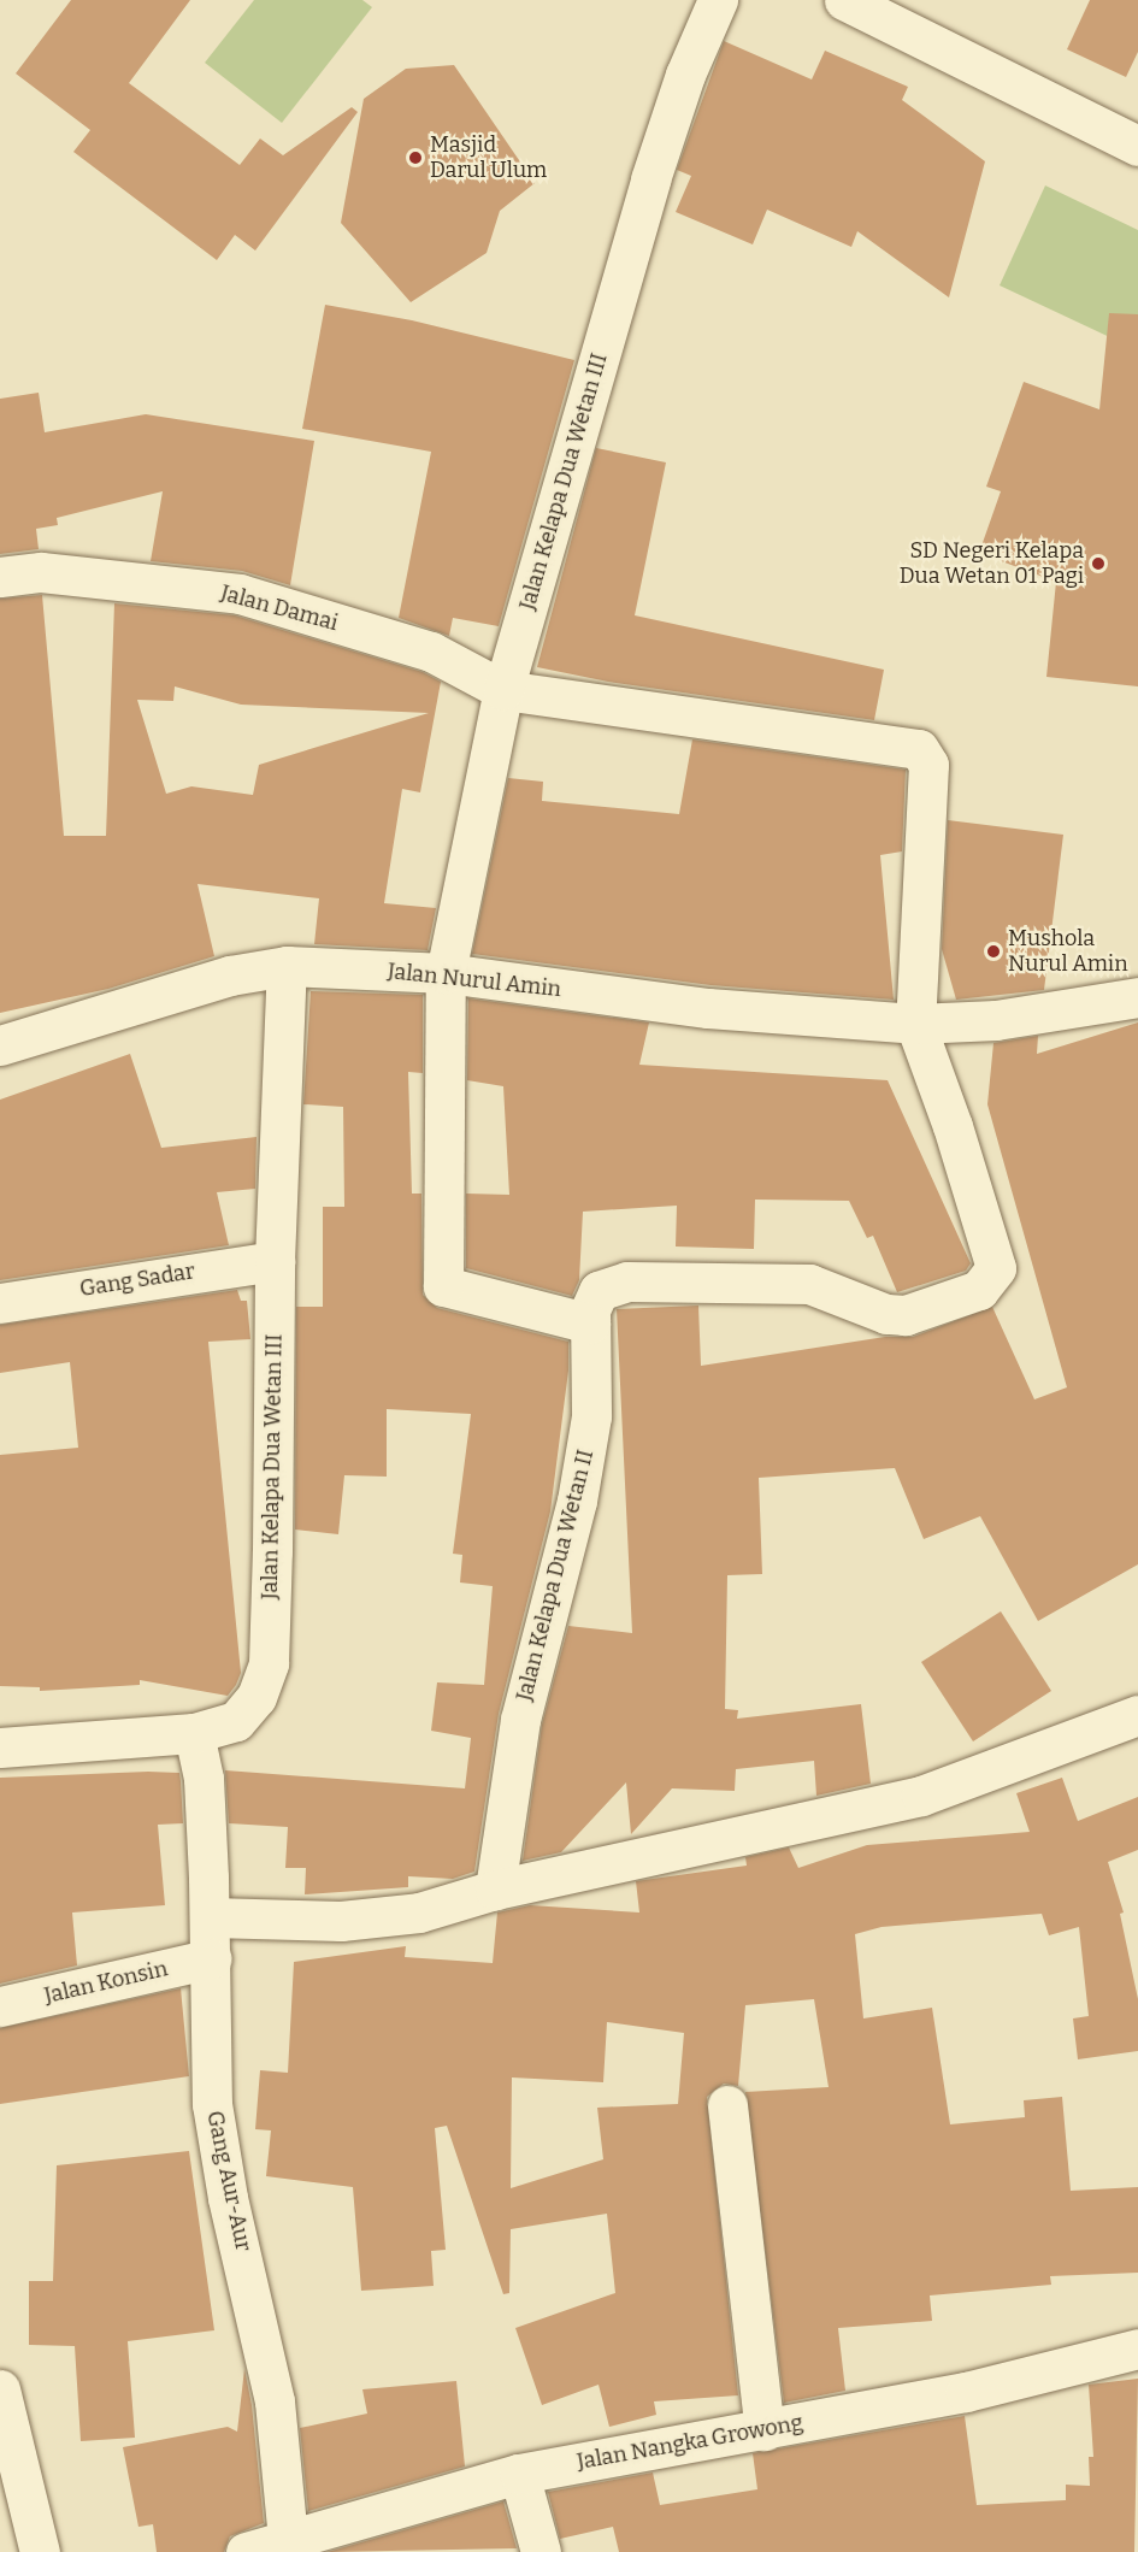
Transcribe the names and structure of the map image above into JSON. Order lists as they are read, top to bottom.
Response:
{
  "streets": {
    "street": [
      "Jalan Kelapa Dua Wetan III",
      "Jalan Damai",
      "Jalan Nurul Amin",
      "Gang Sadar",
      "Jalan Kelapa Dua Wetan II",
      "Jalan Konsin",
      "Gang Aur-Aur",
      "Jalan Nangka Growong"
    ]
  },
  "crossings": [
    ["Jalan Kelapa Dua Wetan III", "Jalan Damai"],
    ["Jalan Kelapa Dua Wetan III", "Jalan Nurul Amin"],
    ["Jalan Kelapa Dua Wetan III", "Gang Sadar"],
    ["Jalan Kelapa Dua Wetan III", "Jalan Kelapa Dua Wetan II"],
    ["Jalan Kelapa Dua Wetan III", "Gang Aur-Aur"],
    ["Jalan Damai", "Jalan Nurul Amin"],
    ["Jalan Damai", "Jalan Kelapa Dua Wetan II"],
    ["Jalan Nurul Amin", "Jalan Kelapa Dua Wetan II"],
    ["Jalan Konsin", "Gang Aur-Aur"],
    ["Gang Aur-Aur", "Jalan Nangka Growong"]
  ],
  "places": ["Masjid Darul Ulum", "SD Negeri Kelapa Dua Wetan 01 Pagi", "Mushola Nurul Amin"]
}
